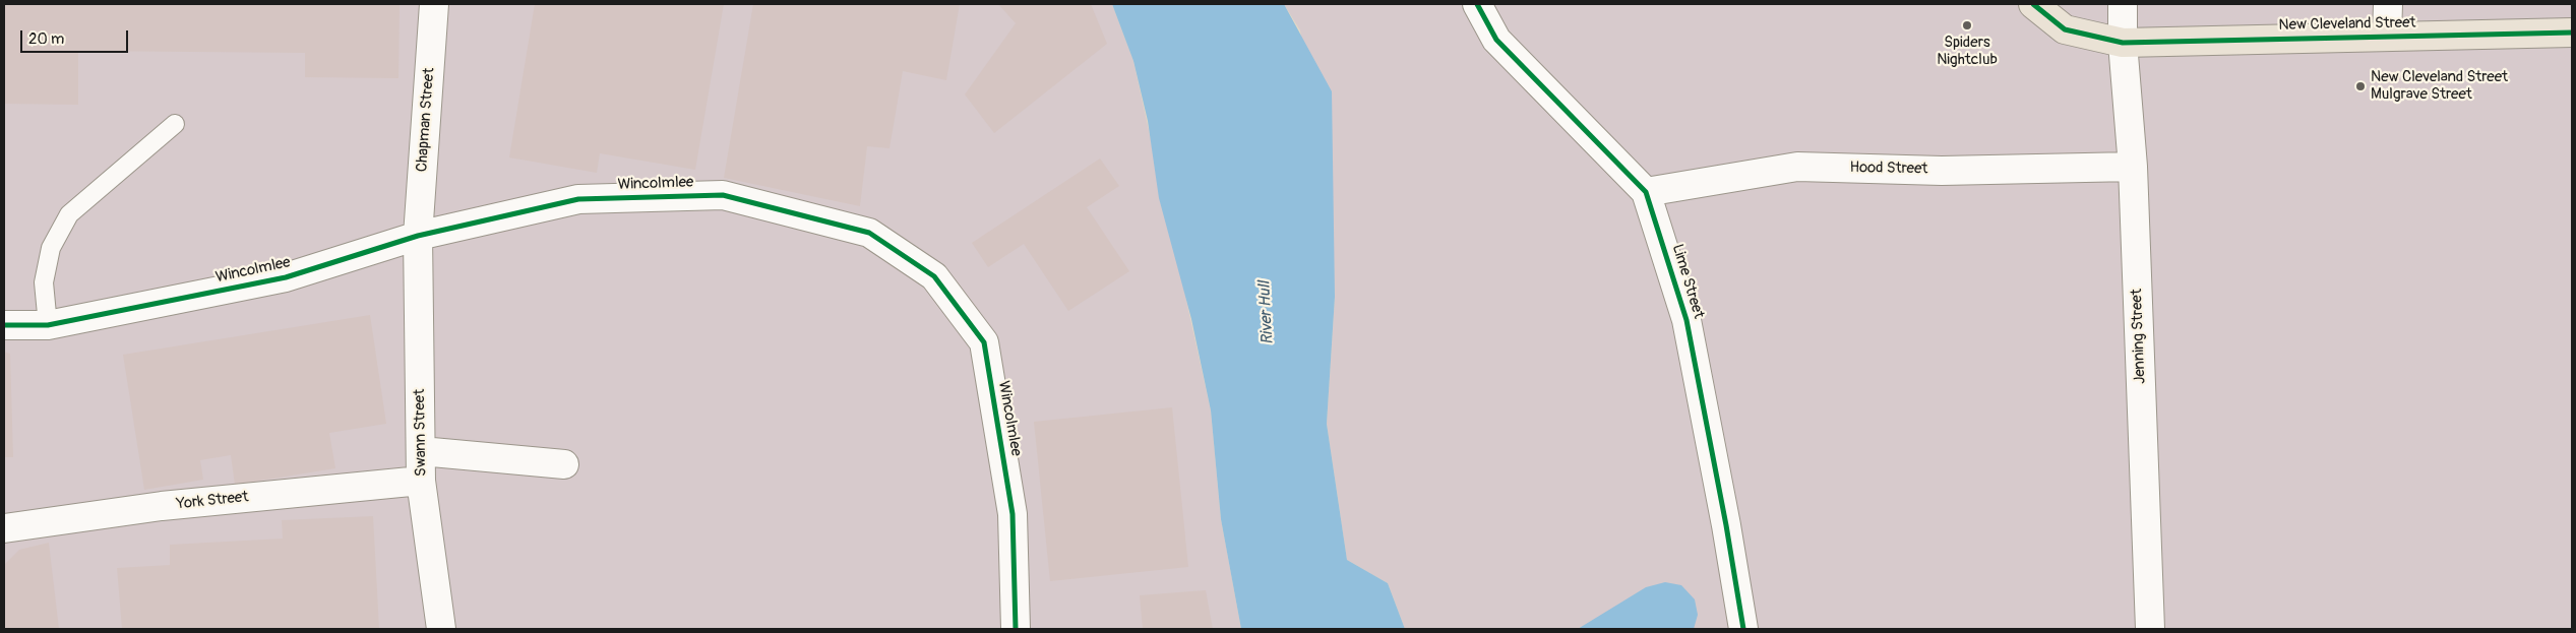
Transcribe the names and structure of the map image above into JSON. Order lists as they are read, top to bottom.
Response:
{
  "streets": {
    "main road": ["New Cleveland Street"],
    "street": [
      "Chapman Street",
      "Hood Street",
      "Wincolmlee",
      "Lime Street",
      "Jenning Street",
      "Swann Street",
      "York Street"
    ]
  },
  "crossings": [
    ["New Cleveland Street", "Jenning Street"],
    ["Chapman Street", "Wincolmlee"],
    ["Chapman Street", "Swann Street"],
    ["Hood Street", "Lime Street"],
    ["Hood Street", "Jenning Street"],
    ["Wincolmlee", "Swann Street"],
    ["Swann Street", "York Street"]
  ],
  "water": ["River Hull"],
  "places": ["Spiders Nightclub", "New Cleveland Street Mulgrave Street"],
  "scale_bar": "20 m"
}
